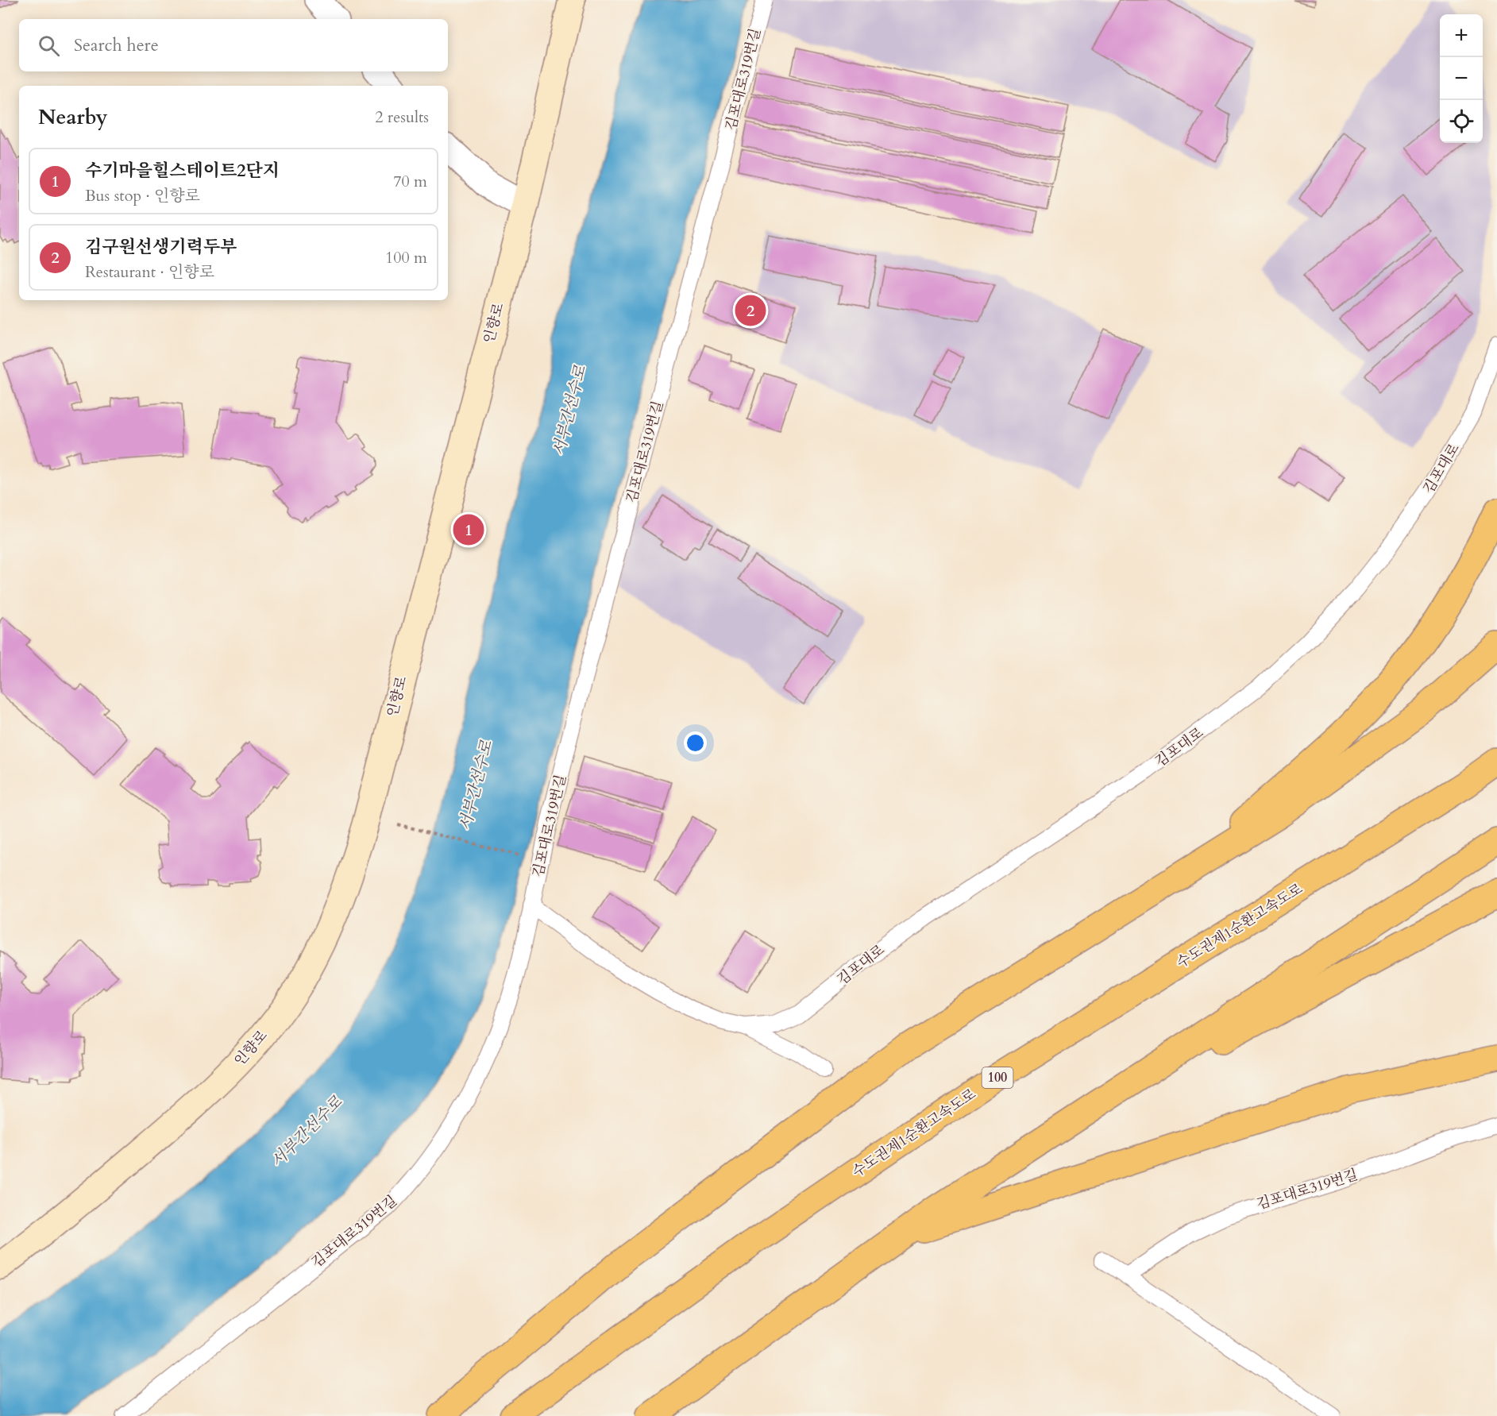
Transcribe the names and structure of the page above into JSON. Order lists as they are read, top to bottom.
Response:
{
  "streets": {
    "highway": ["수도권제1순환고속도로", "100"],
    "street": ["인향로"],
    "lane": ["김포대로319번길", "김포대로"]
  },
  "water": ["서부간선수로"],
  "page": {
    "map_buttons": ["+", "−"],
    "search": "Search here",
    "heading": ["Nearby", "2 results"],
    "list": [
      {
        "mark": "1",
        "name": "수기마을힐스테이트2단지",
        "note": "Bus stop · 인향로",
        "value": "70 m"
      },
      {
        "mark": "2",
        "name": "김구원선생기력두부",
        "note": "Restaurant · 인향로",
        "value": "100 m"
      }
    ],
    "pins": ["2", "1"]
  }
}
